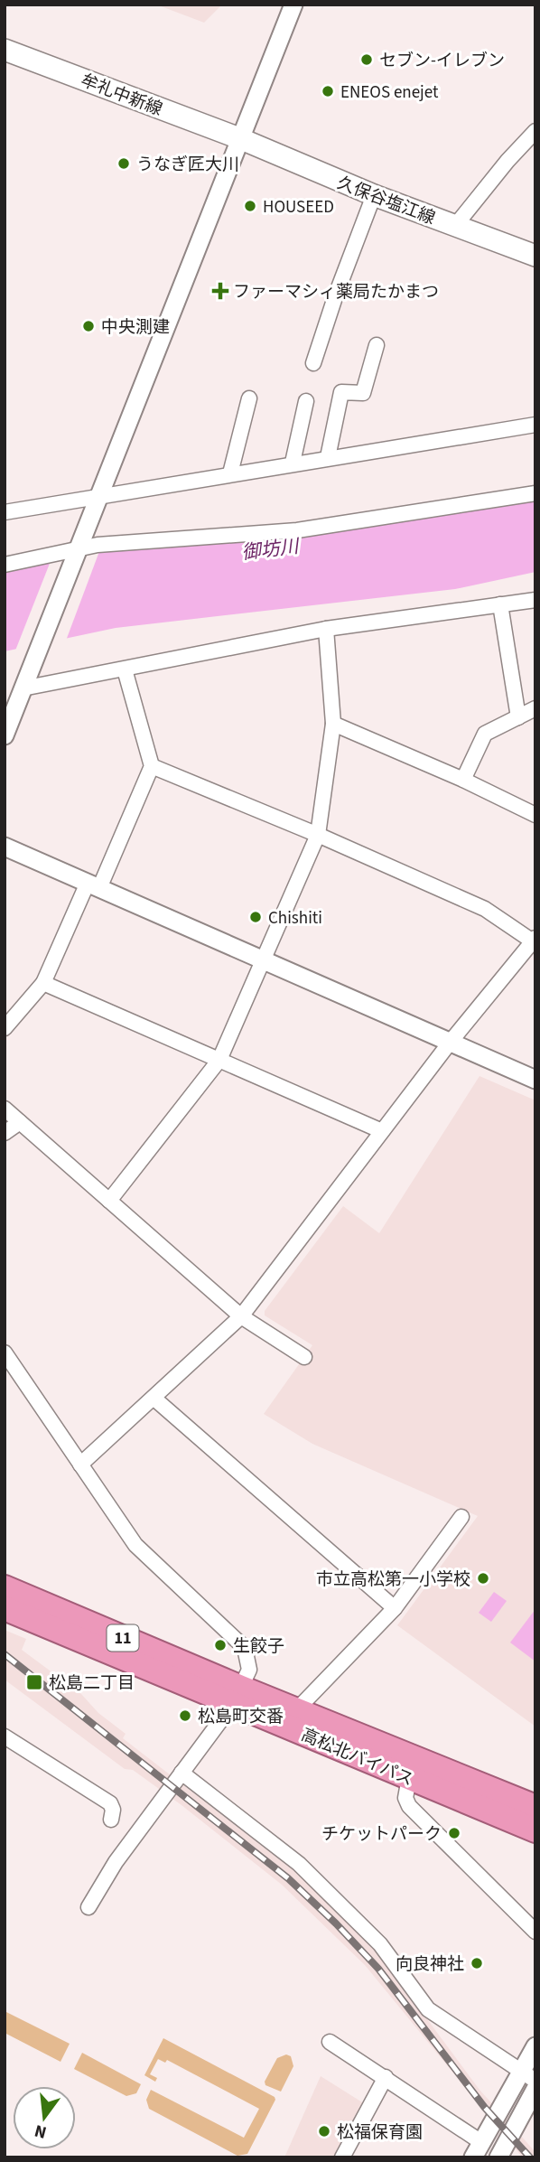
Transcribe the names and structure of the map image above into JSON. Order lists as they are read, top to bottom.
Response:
{
  "streets": {
    "highway": ["11", "高松北バイパス"],
    "main road": ["牟礼中新線", "久保谷塩江線"]
  },
  "crossings": [
    ["牟礼中新線", "久保谷塩江線"]
  ],
  "water": ["御坊川"],
  "places": {
    "other": [
      "セブン-イレブン",
      "ENEOS enejet",
      "うなぎ匠大川",
      "HOUSEED",
      "中央測建",
      "Chishiti",
      "市立高松第一小学校",
      "生餃子",
      "松島町交番",
      "チケットパーク",
      "向良神社",
      "松福保育園"
    ],
    "health": ["ファーマシィ薬局たかまつ"],
    "transit": ["松島二丁目"]
  },
  "north": "bottom"
}
